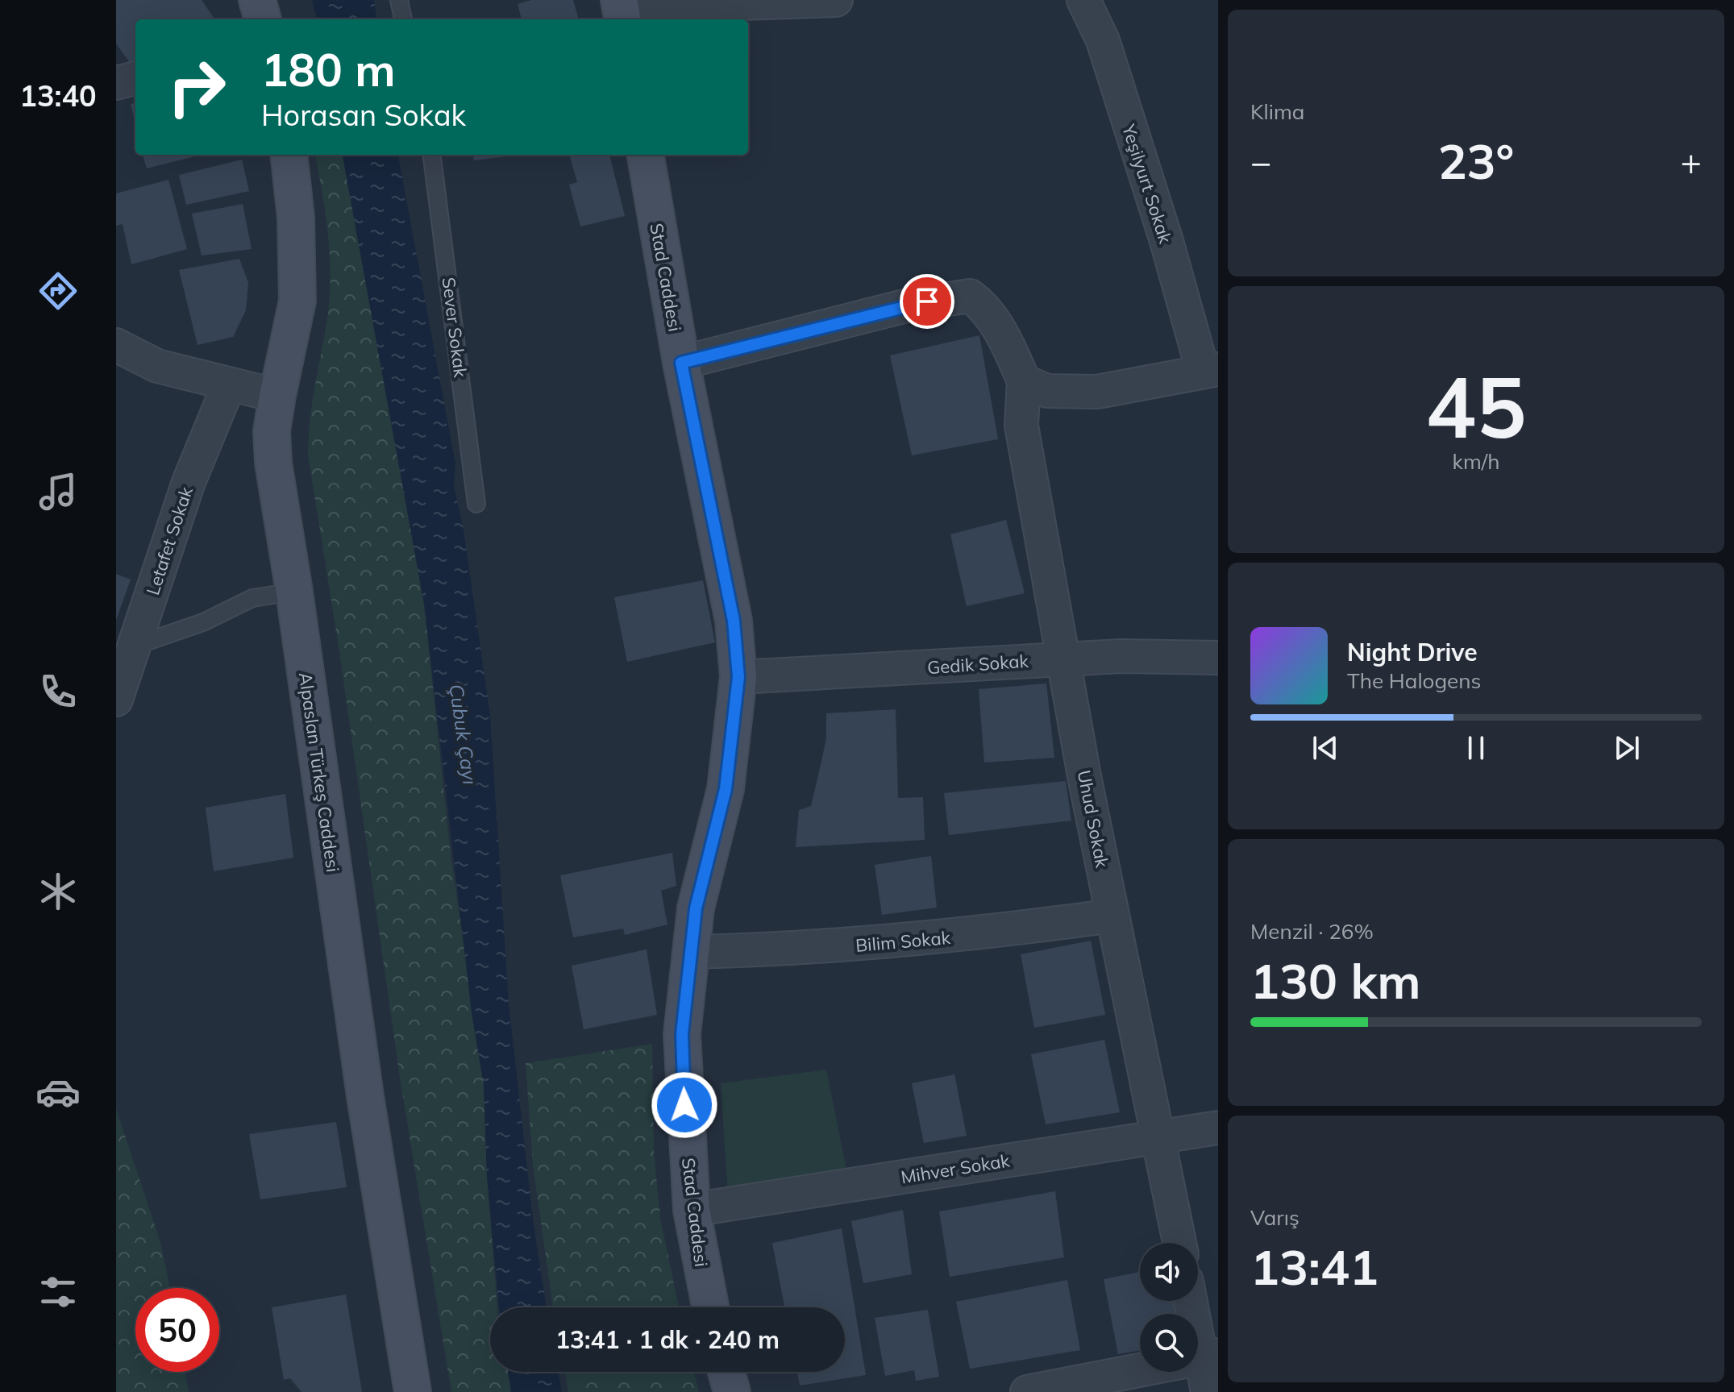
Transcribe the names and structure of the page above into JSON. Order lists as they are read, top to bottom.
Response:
{
  "streets": {
    "street": [
      "Yeşilyurt Sokak",
      "Stad Caddesi",
      "Letafet Sokak",
      "Gedik Sokak",
      "Alpaslan Türkeş Caddesi",
      "Uhud Sokak",
      "Bilim Sokak",
      "Mihver Sokak"
    ],
    "lane": ["Sever Sokak"]
  },
  "crossings": [
    ["Stad Caddesi", "Gedik Sokak"],
    ["Stad Caddesi", "Bilim Sokak"],
    ["Stad Caddesi", "Mihver Sokak"],
    ["Gedik Sokak", "Uhud Sokak"],
    ["Uhud Sokak", "Bilim Sokak"],
    ["Uhud Sokak", "Mihver Sokak"]
  ],
  "water": ["Çubuk Çayı"],
  "page": {
    "tabs": "13:40",
    "tile": [
      "Klima",
      ["45", "km/h"],
      ["Menzil · 26%", "130 km"],
      ["Varış", "13:41"]
    ],
    "turn": ["180 m", "Horasan Sokak"],
    "heat": ["−", "23°", "+"],
    "song": ["Night Drive", "The Halogens"],
    "limit": "50",
    "trip": "13:41 · 1 dk · 240 m"
  }
}
